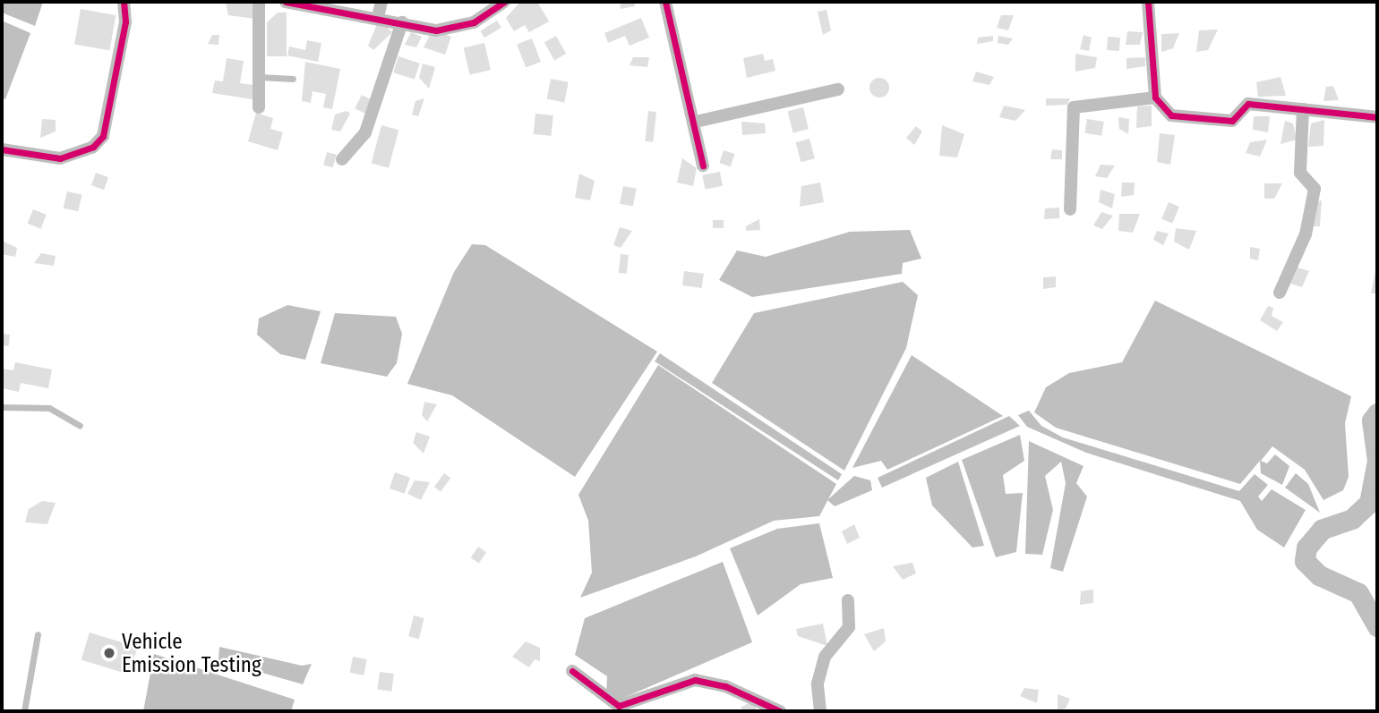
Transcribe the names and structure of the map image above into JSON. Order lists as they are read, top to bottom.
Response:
{
  "places": ["Vehicle Emission Testing"]
}
